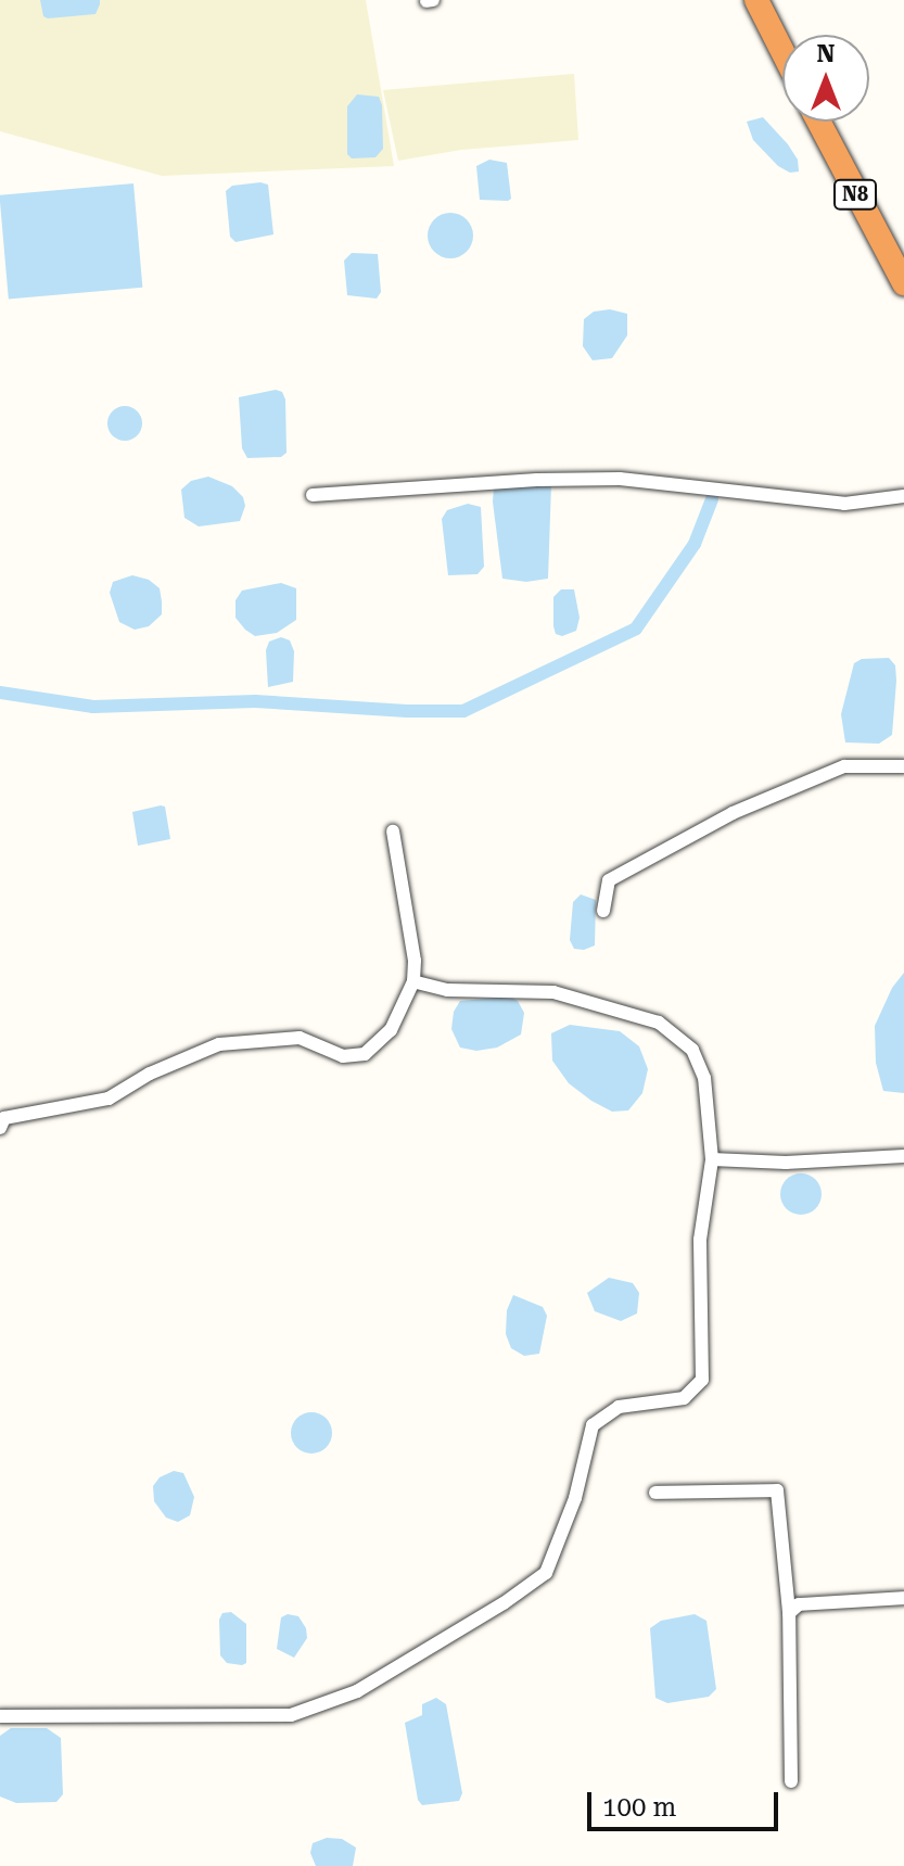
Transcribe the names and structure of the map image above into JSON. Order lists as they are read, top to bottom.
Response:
{
  "streets": {
    "highway": ["N8"]
  },
  "scale_bar": "100 m",
  "north": "top"
}
